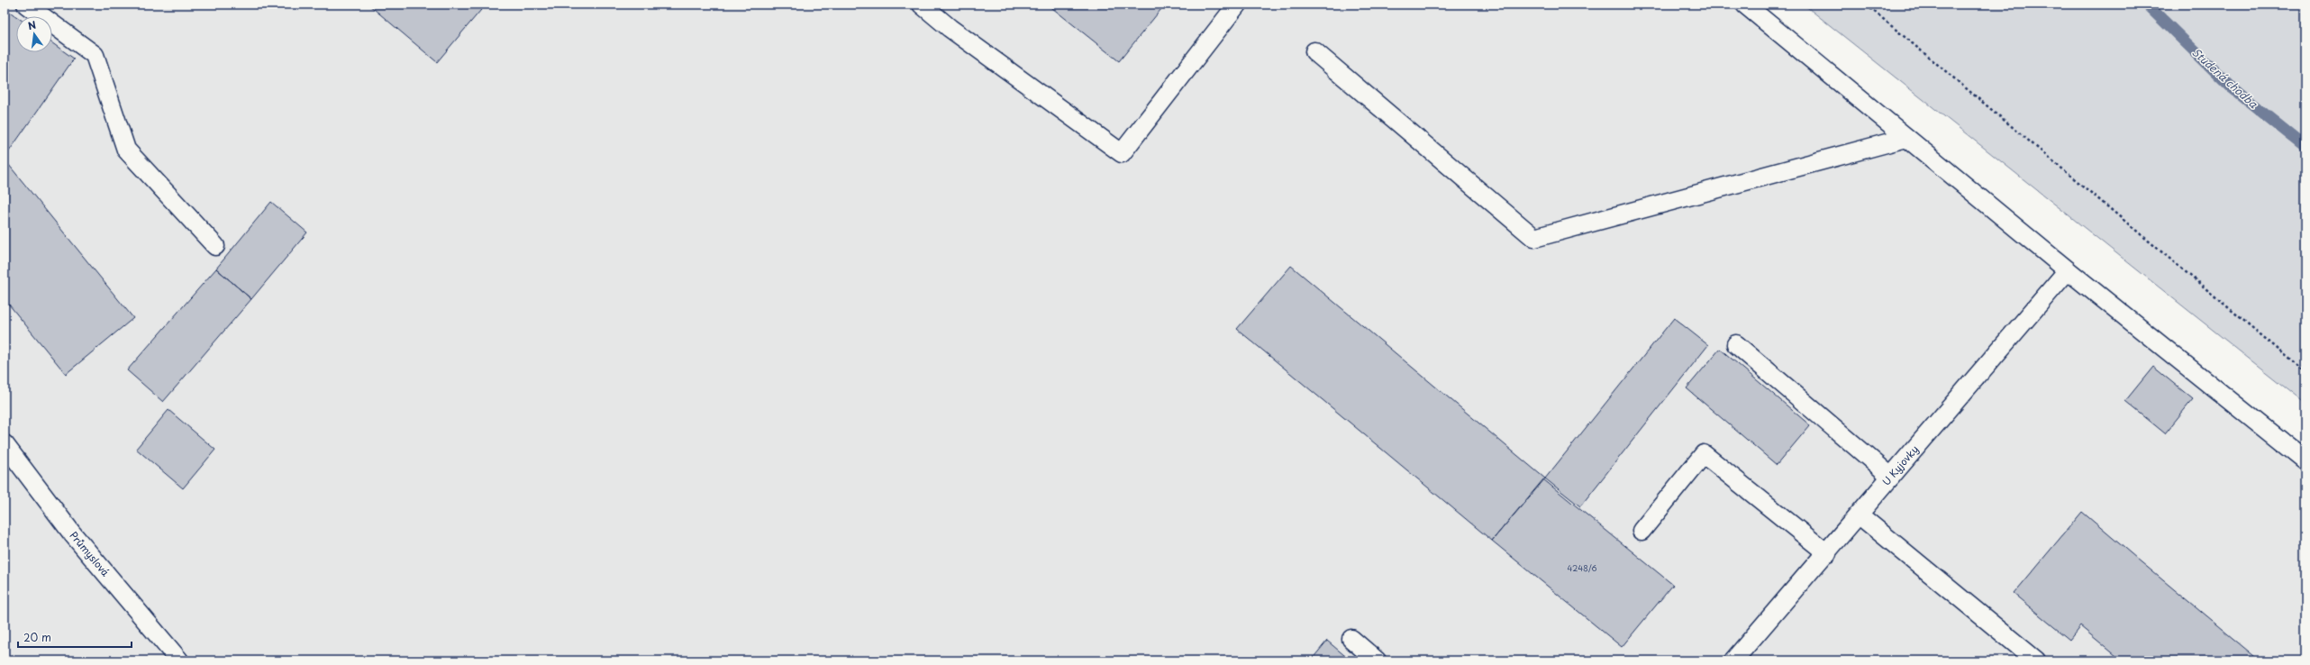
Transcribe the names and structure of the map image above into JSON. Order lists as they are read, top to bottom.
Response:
{
  "streets": {
    "lane": ["U Kyjovky", "Průmyslová"]
  },
  "water": ["Studená chodba"],
  "house_numbers": ["4248/6"],
  "scale_bar": "20 m",
  "north": "top"
}
